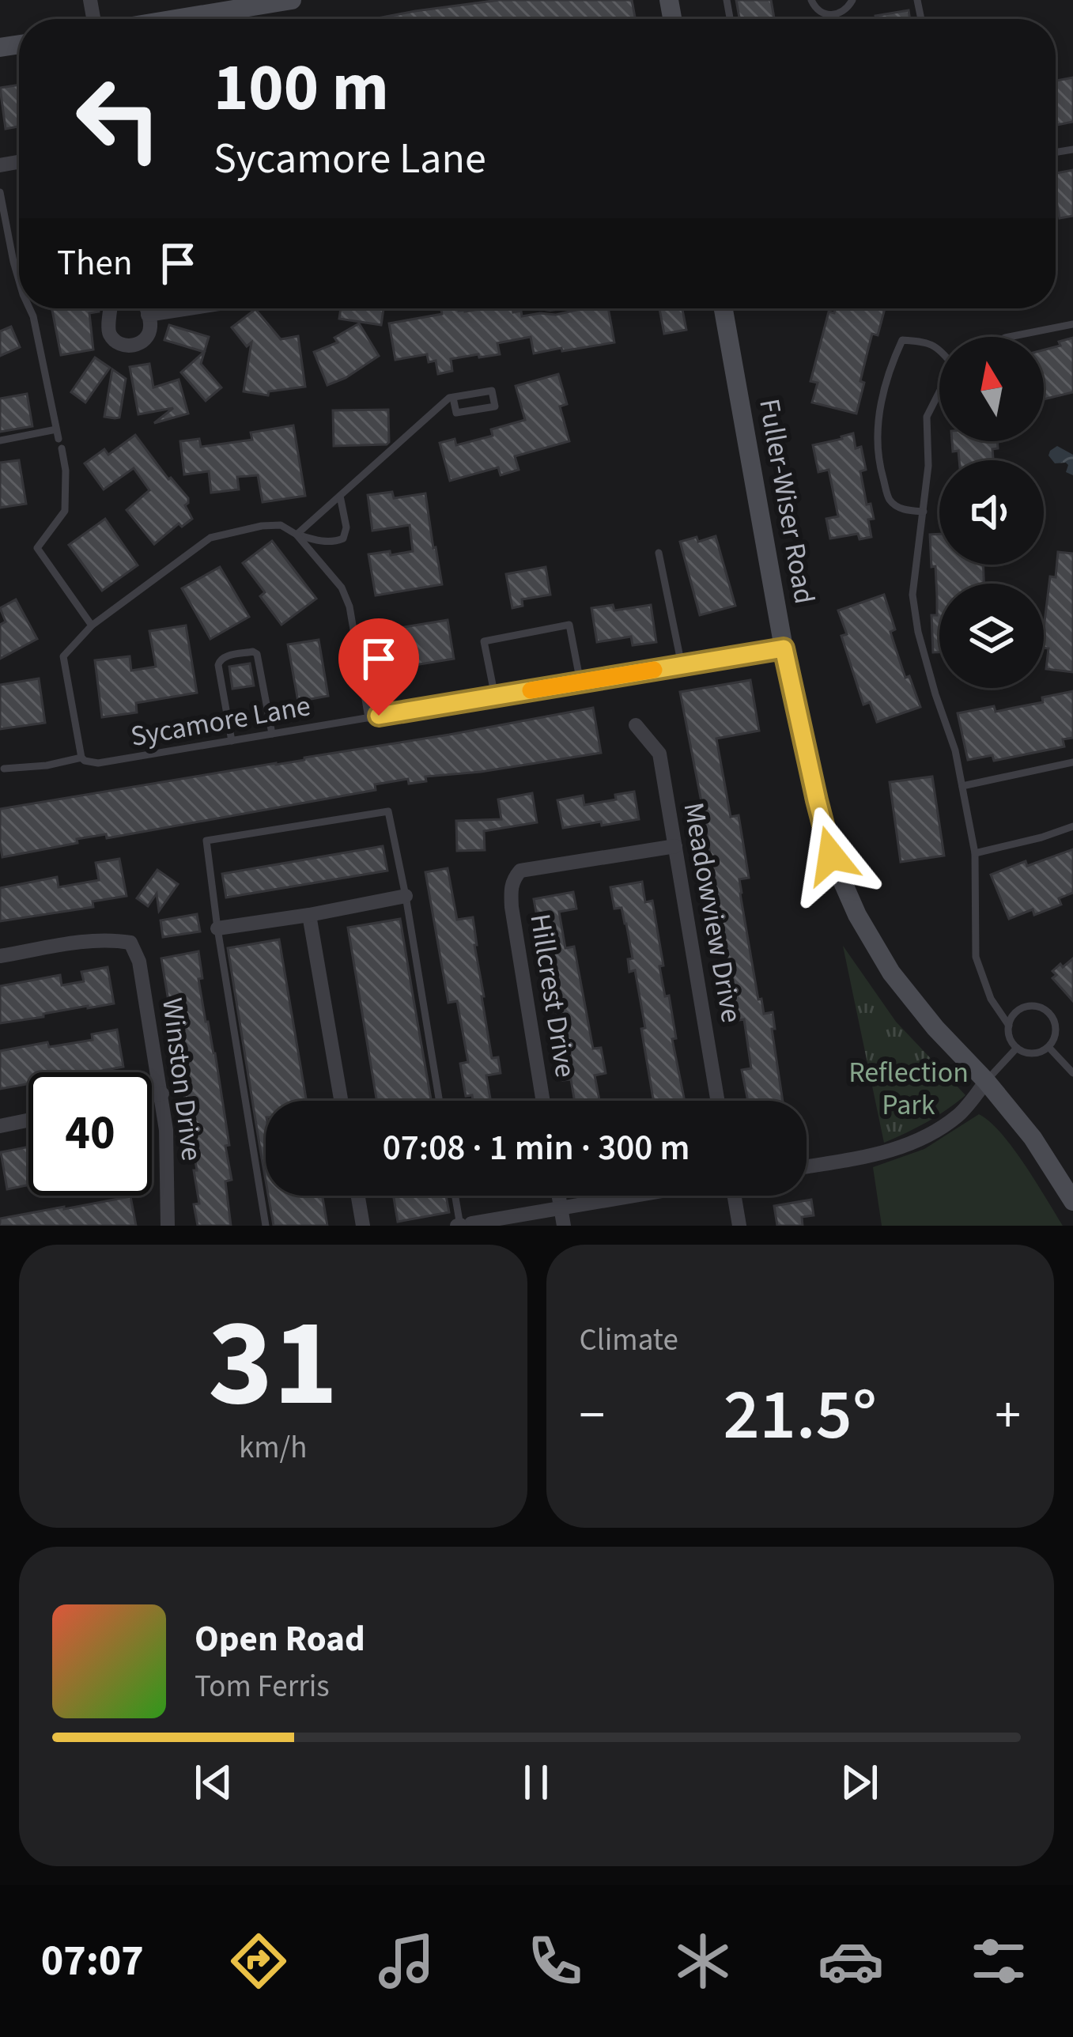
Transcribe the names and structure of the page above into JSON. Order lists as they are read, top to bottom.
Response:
{
  "streets": {
    "street": [
      "Fuller-Wiser Road",
      "Meadowview Drive",
      "Hillcrest Drive",
      "Winston Drive"
    ],
    "lane": ["Sycamore Lane"]
  },
  "crossings": [
    ["Fuller-Wiser Road", "Sycamore Lane"],
    ["Meadowview Drive", "Hillcrest Drive"]
  ],
  "parks": ["Reflection Park"],
  "north": "top",
  "page": {
    "turn": ["100 m", "Sycamore Lane"],
    "then": "Then",
    "limit": "40",
    "trip": "07:08 · 1 min · 300 m",
    "tile": [
      ["31", "km/h"],
      "Climate"
    ],
    "heat": ["−", "21.5°", "+"],
    "song": ["Open Road", "Tom Ferris"],
    "tabs": "07:07"
  }
}
